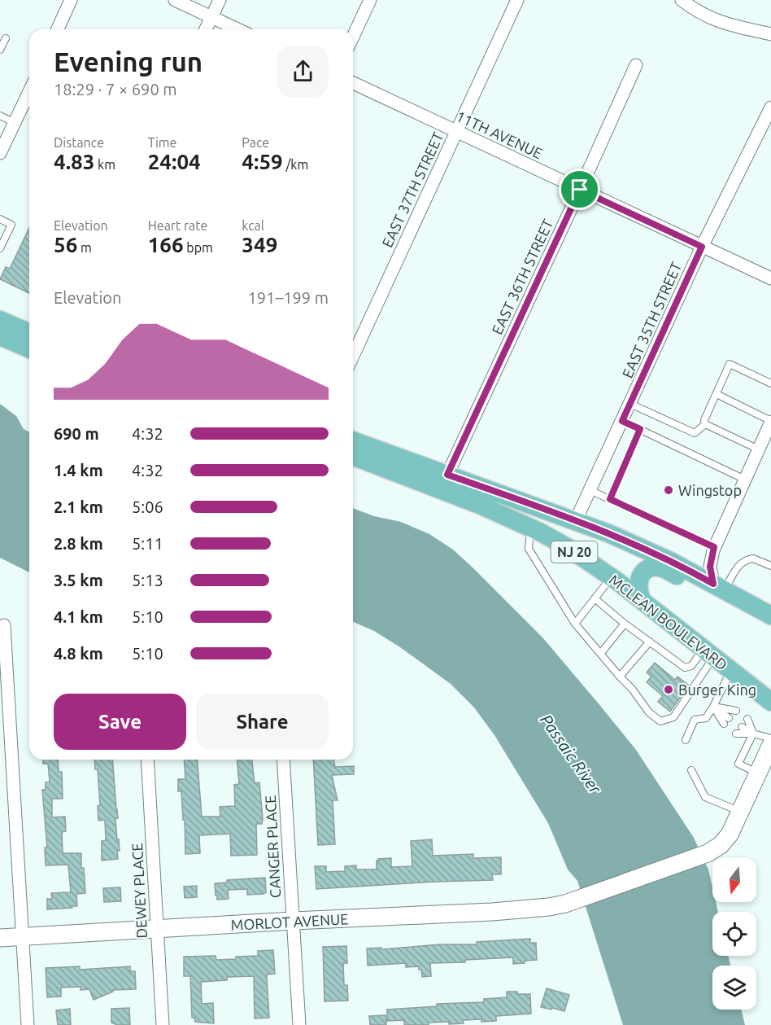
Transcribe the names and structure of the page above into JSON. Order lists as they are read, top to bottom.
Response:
{
  "streets": {
    "main road": ["NJ 20", "MCLEAN BOULEVARD", "MORLOT AVENUE"],
    "street": [
      "11TH AVENUE",
      "EAST 37TH STREET",
      "EAST 36TH STREET",
      "EAST 35TH STREET",
      "CANGER PLACE",
      "DEWEY PLACE"
    ]
  },
  "crossings": [
    ["11TH AVENUE", "EAST 37TH STREET"],
    ["11TH AVENUE", "EAST 36TH STREET"],
    ["11TH AVENUE", "EAST 35TH STREET"],
    ["EAST 36TH STREET", "NJ 20"],
    ["EAST 35TH STREET", "NJ 20"],
    ["CANGER PLACE", "MORLOT AVENUE"],
    ["DEWEY PLACE", "MORLOT AVENUE"]
  ],
  "water": ["Passaic River"],
  "places": ["Wingstop", "Burger King"],
  "north": "bottom",
  "page": {
    "heading": ["Evening run", "18:29 · 7 × 690 m"],
    "stats": [
      ["Distance", "4.83 km"],
      ["Time", "24:04"],
      ["Pace", "4:59 /km"],
      ["Elevation", "56 m"],
      ["Heart rate", "166 bpm"],
      ["kcal", "349"]
    ],
    "chart": ["Elevation", "191–199 m"],
    "list": [
      {
        "name": "690 m",
        "note": "4:32"
      },
      {
        "name": "1.4 km",
        "note": "4:32"
      },
      {
        "name": "2.1 km",
        "note": "5:06"
      },
      {
        "name": "2.8 km",
        "note": "5:11"
      },
      {
        "name": "3.5 km",
        "note": "5:13"
      },
      {
        "name": "4.1 km",
        "note": "5:10"
      },
      {
        "name": "4.8 km",
        "note": "5:10"
      }
    ],
    "buttons": ["Save", "Share"]
  }
}
